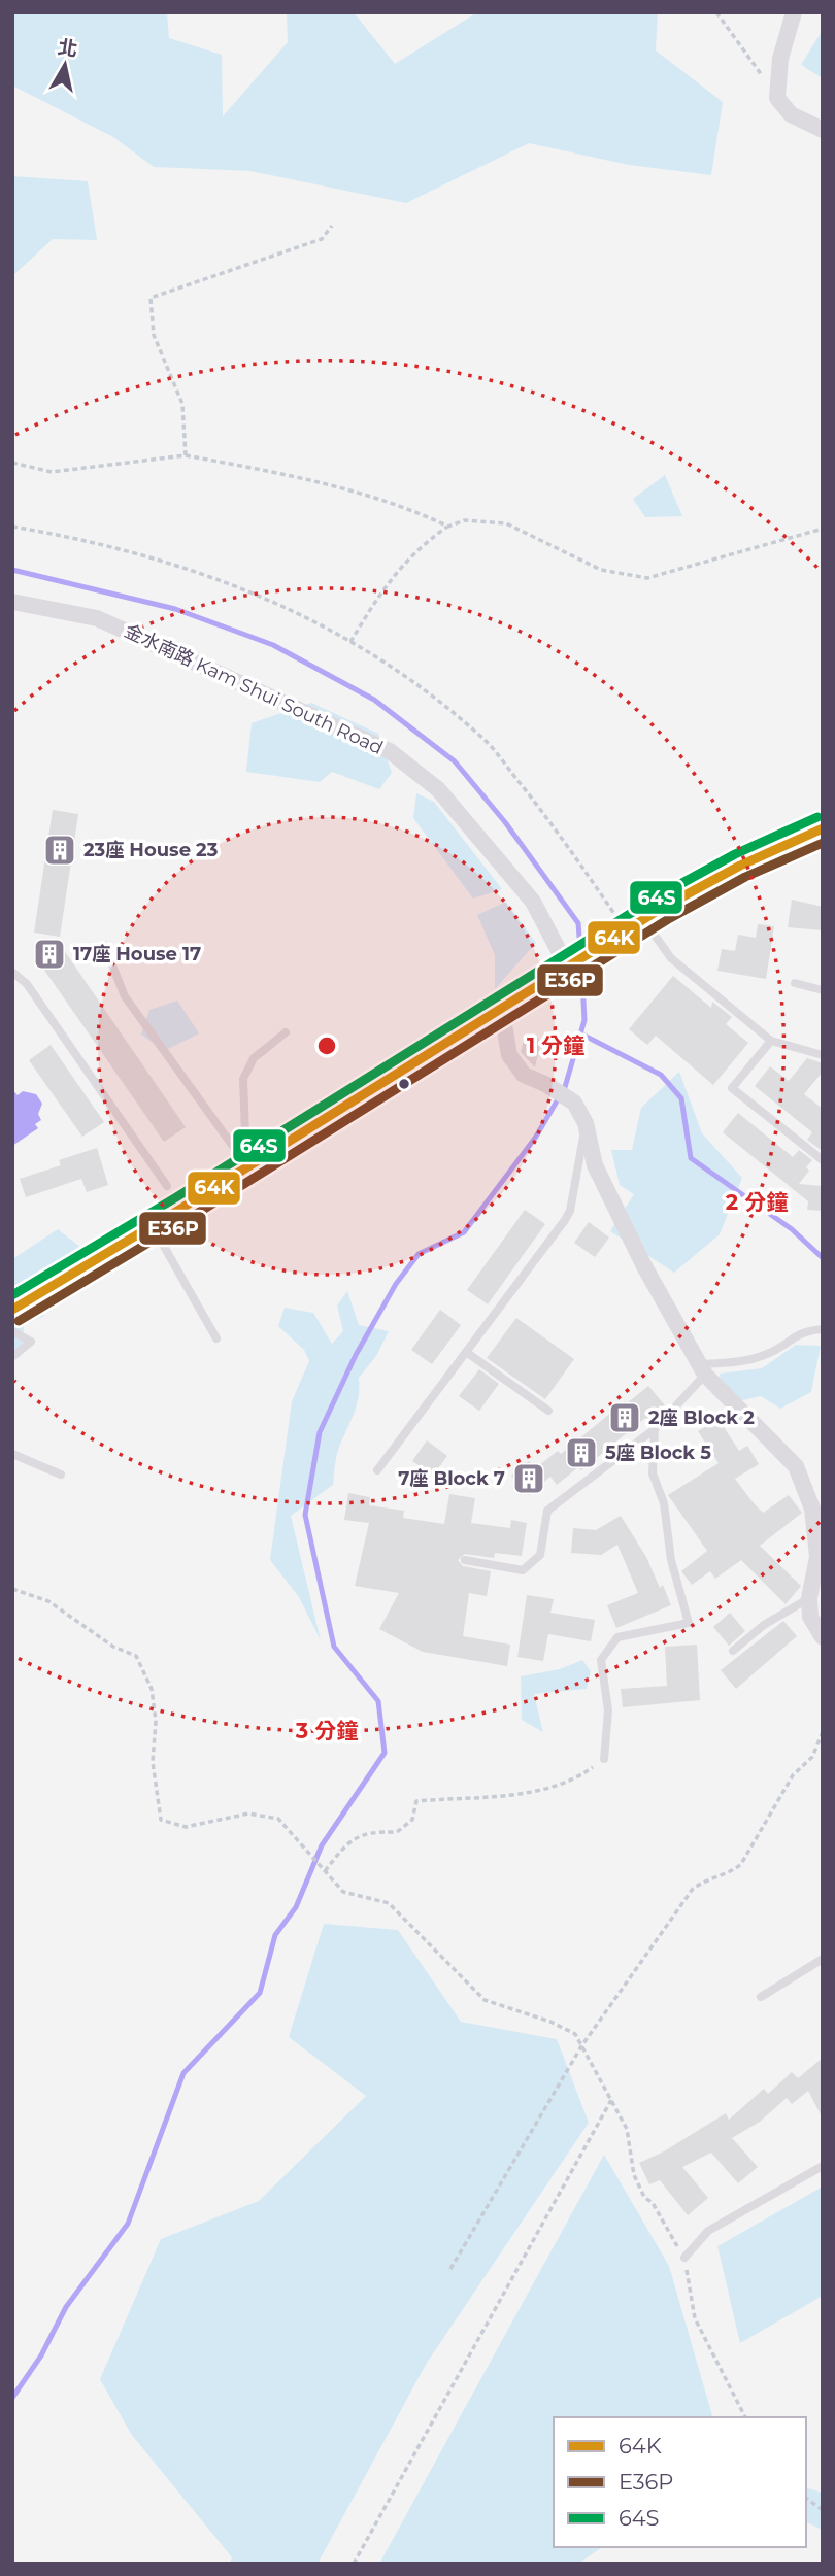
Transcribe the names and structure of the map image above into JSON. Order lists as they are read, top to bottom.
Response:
{
  "streets": {
    "street": ["金水南路 Kam Shui South Road"]
  },
  "places": {
    "building": [
      "23座 House 23",
      "17座 House 17",
      "2座 Block 2",
      "5座 Block 5",
      "7座 Block 7"
    ]
  },
  "lines": ["transit line 64S", "transit line 64K", "transit line E36P"],
  "legend": ["64K", "E36P", "64S"],
  "north": "top",
  "rings": ["1 分鐘", "2 分鐘", "3 分鐘"]
}
